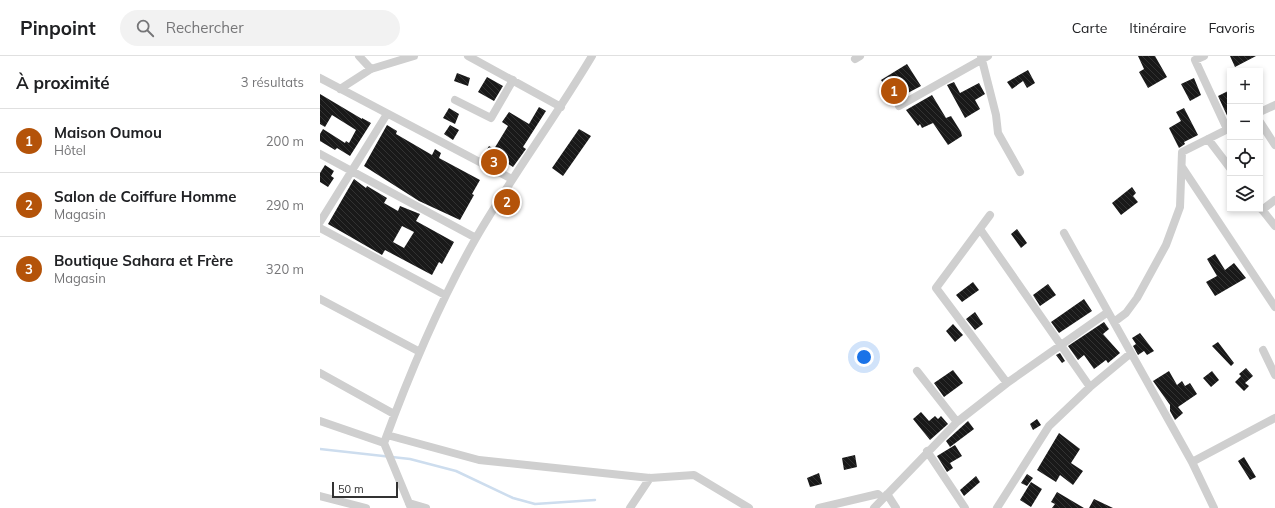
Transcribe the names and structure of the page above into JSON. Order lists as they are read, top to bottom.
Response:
{
  "scale_bar": "50 m",
  "page": {
    "header": "Pinpoint",
    "search": "Rechercher",
    "nav": ["Carte", "Itinéraire", "Favoris"],
    "heading": ["À proximité", "3 résultats"],
    "map_buttons": ["+", "−"],
    "pins": ["1", "3", "2"],
    "list": [
      {
        "mark": "1",
        "name": "Maison Oumou",
        "note": "Hôtel",
        "value": "200 m"
      },
      {
        "mark": "2",
        "name": "Salon de Coiffure Homme",
        "note": "Magasin",
        "value": "290 m"
      },
      {
        "mark": "3",
        "name": "Boutique Sahara et Frère",
        "note": "Magasin",
        "value": "320 m"
      }
    ],
    "scale": "50 m"
  }
}
